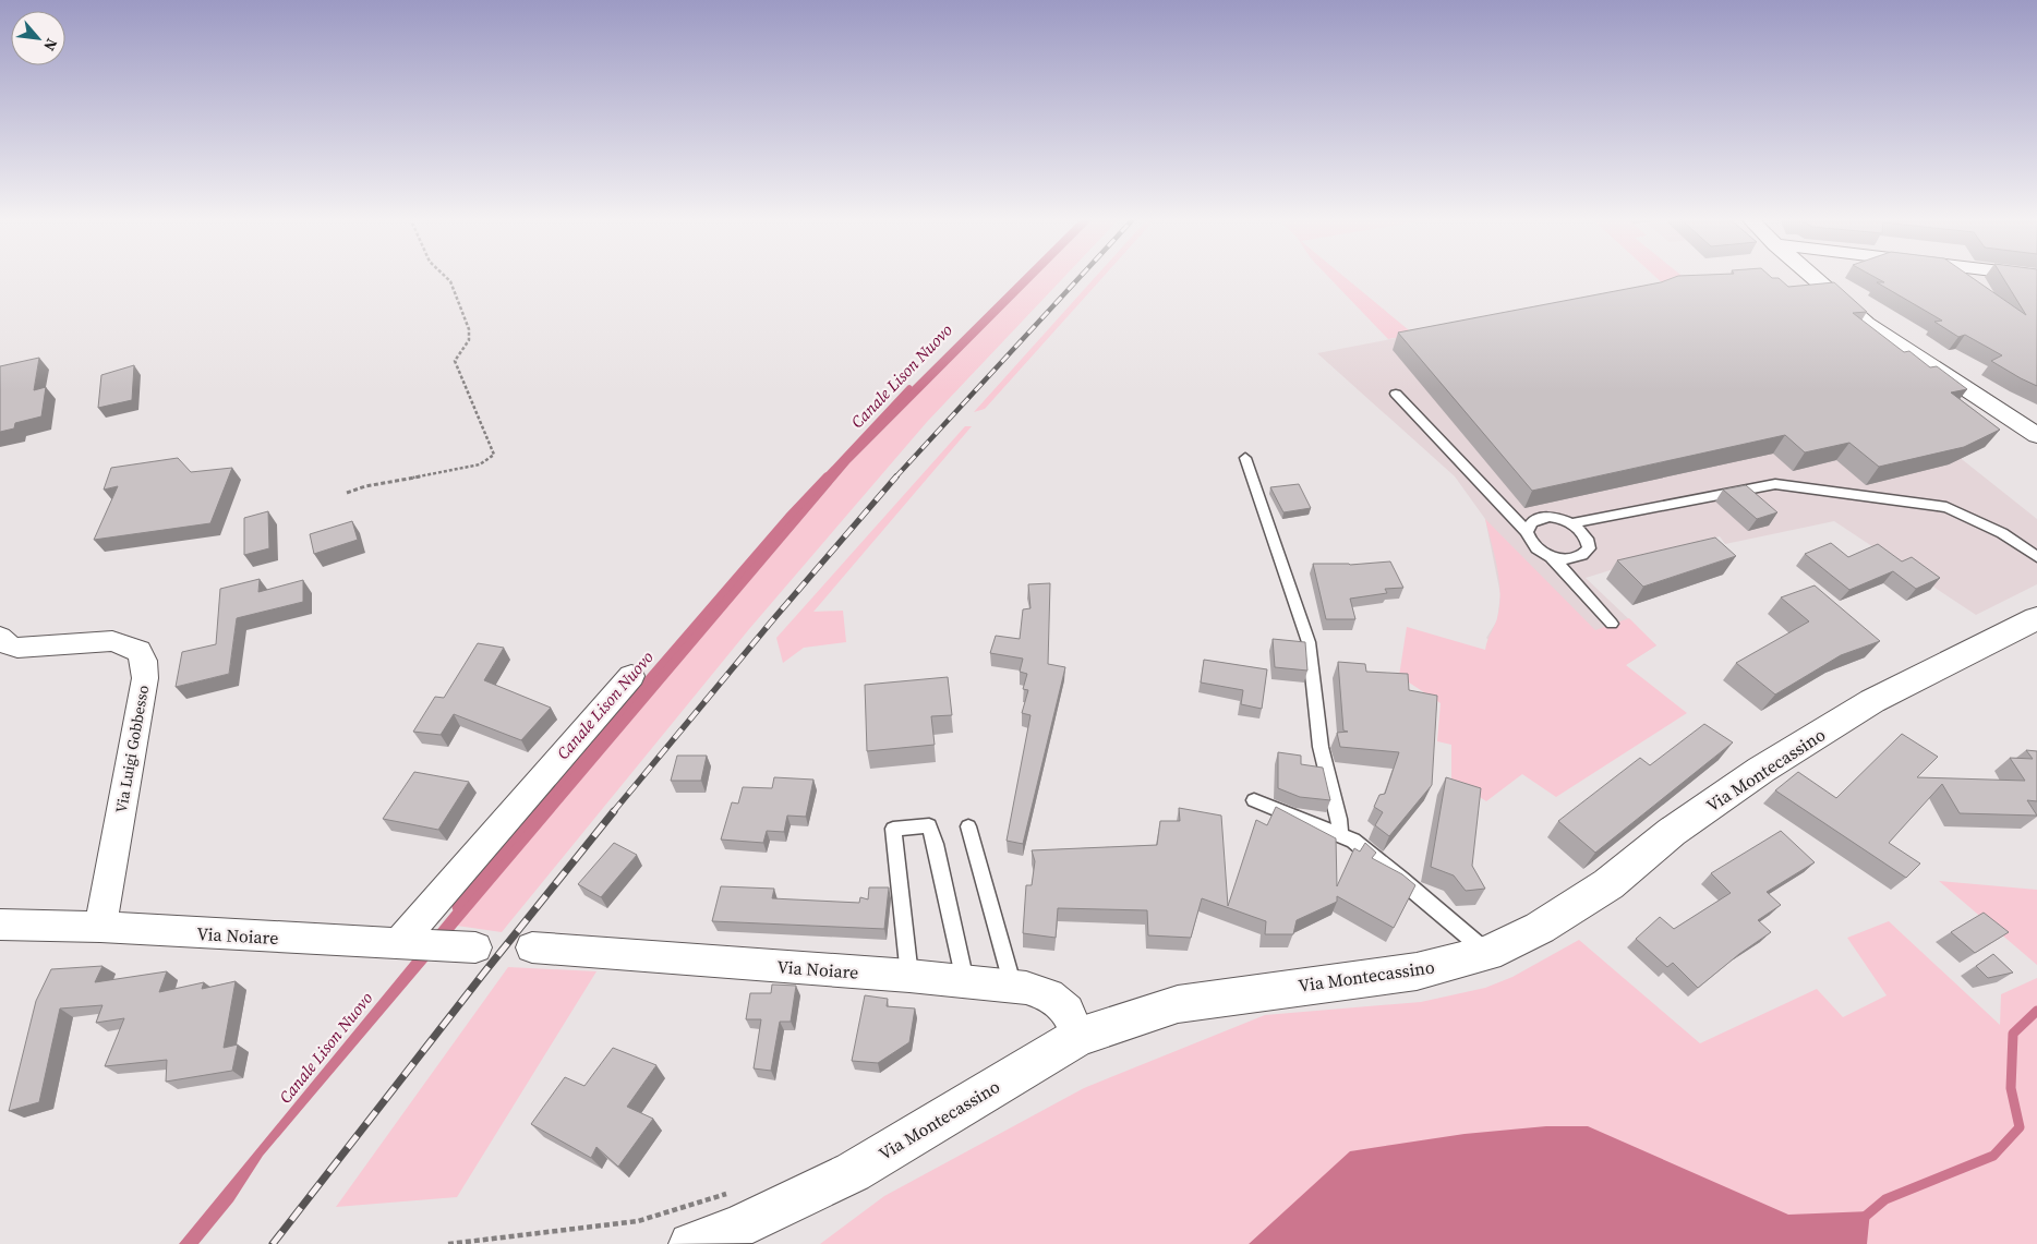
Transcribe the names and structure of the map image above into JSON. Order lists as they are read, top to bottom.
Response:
{
  "streets": {
    "street": ["Via Luigi Gobbesso", "Via Montecassino", "Via Noiare"]
  },
  "crossings": [
    ["Via Luigi Gobbesso", "Via Noiare"],
    ["Via Montecassino", "Via Noiare"]
  ],
  "water": ["Canale Lison Nuovo"],
  "north": "bottom right"
}
